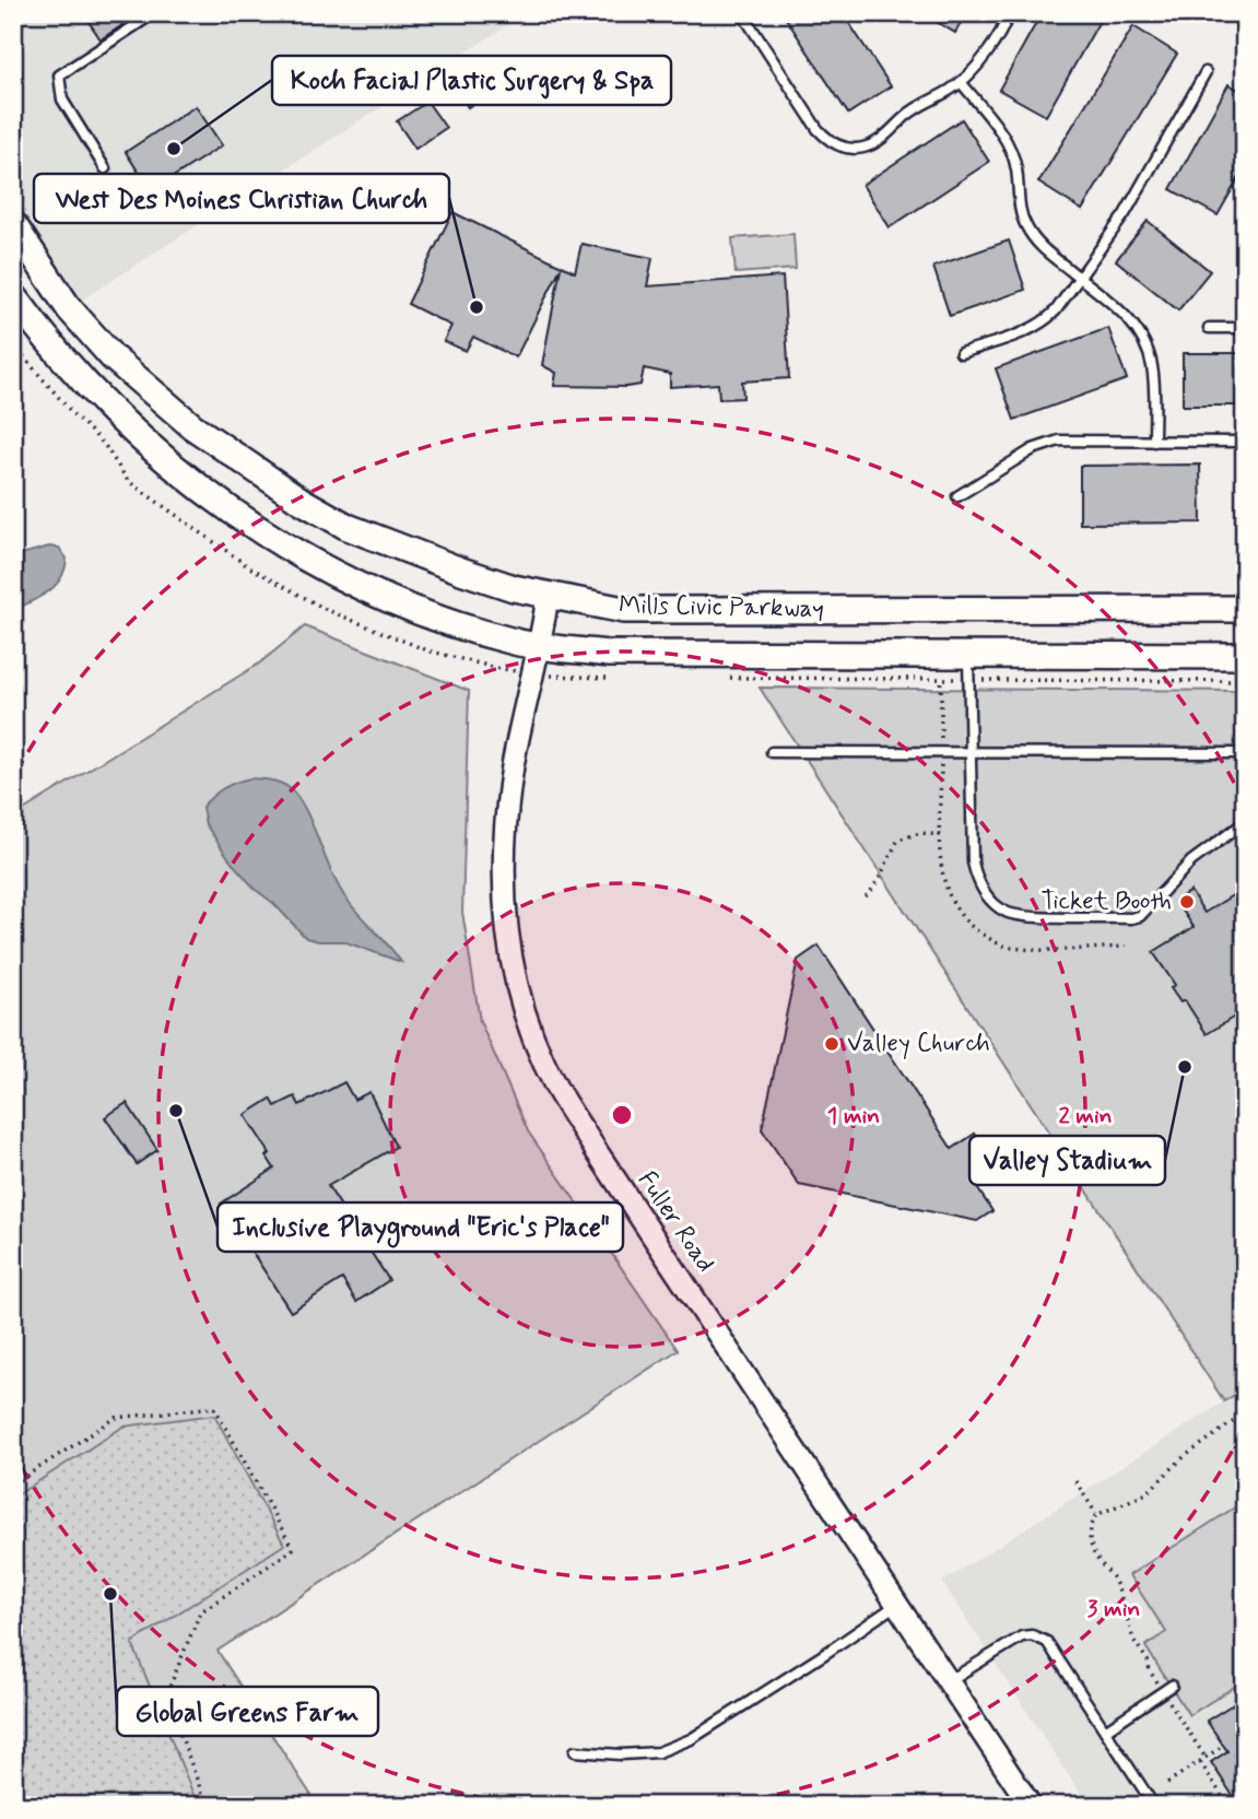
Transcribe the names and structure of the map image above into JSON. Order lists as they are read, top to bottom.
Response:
{
  "streets": {
    "main road": ["Mills Civic Parkway"],
    "street": ["Fuller Road"]
  },
  "crossings": [
    ["Mills Civic Parkway", "Fuller Road"]
  ],
  "places": [
    "Koch Facial Plastic Surgery & Spa",
    "West Des Moines Christian Church",
    "Ticket Booth",
    "Valley Church",
    "Valley Stadium",
    "Inclusive Playground \"Eric's Place\"",
    "Global Greens Farm"
  ],
  "rings": ["1 min", "2 min", "3 min"]
}
